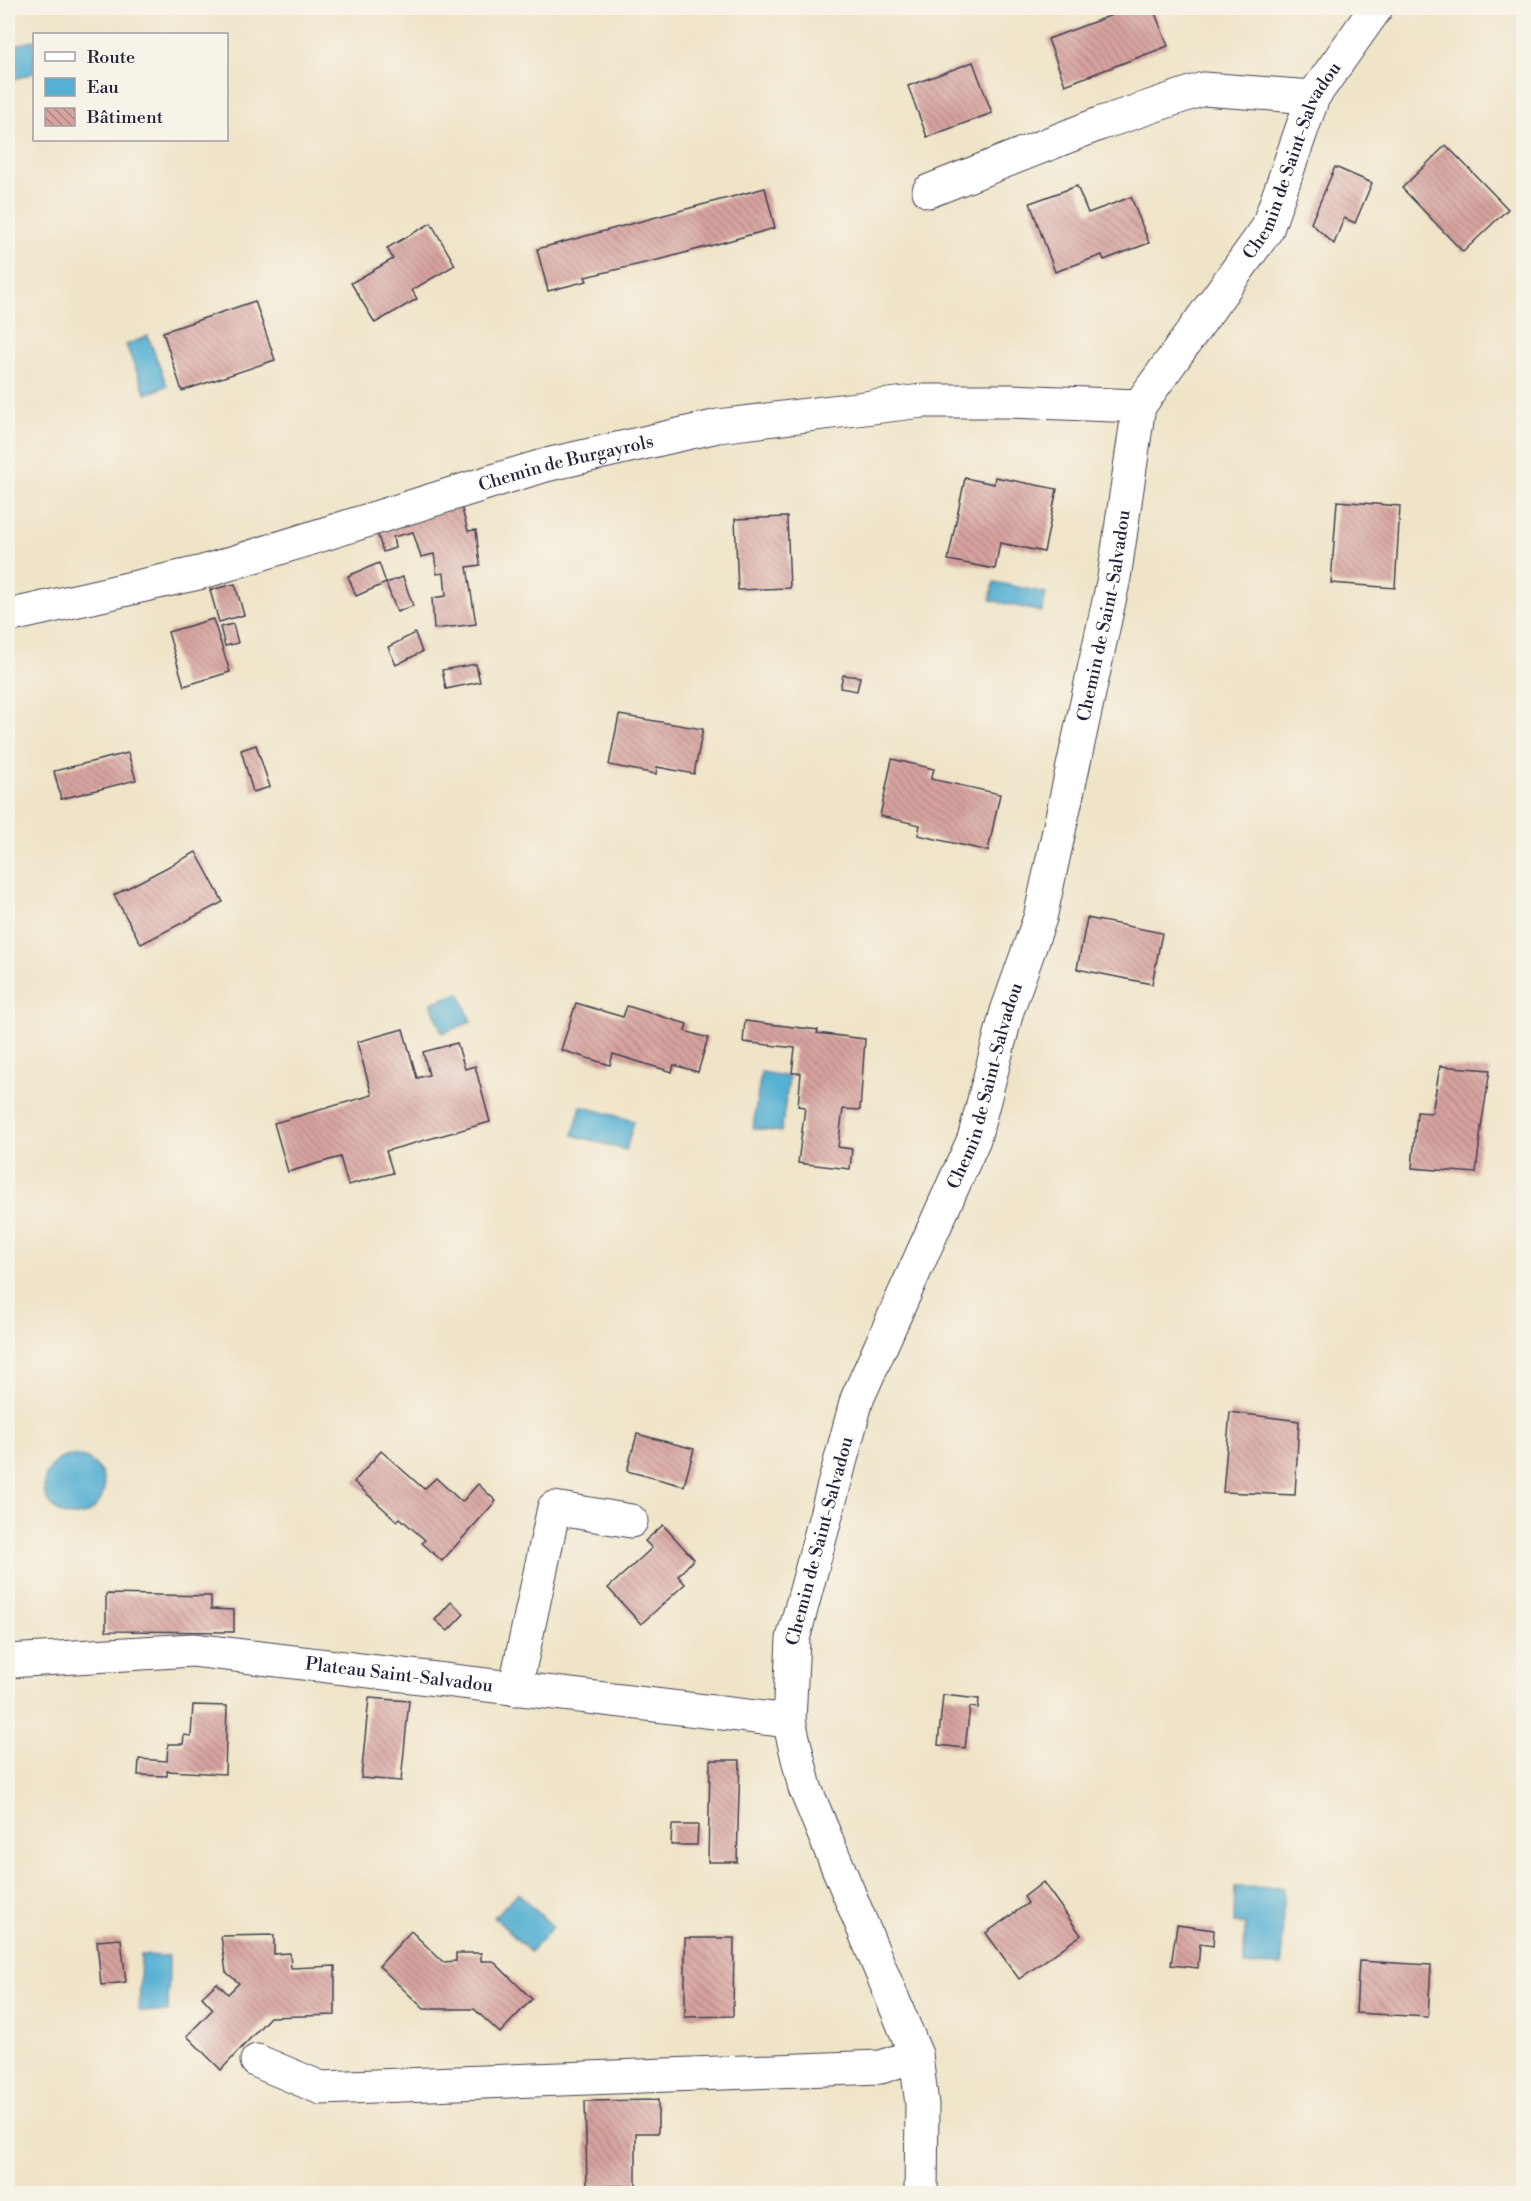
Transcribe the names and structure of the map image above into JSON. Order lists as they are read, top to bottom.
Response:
{
  "streets": {
    "street": ["Chemin de Saint-Salvadou", "Chemin de Burgayrols", "Plateau Saint-Salvadou"]
  },
  "crossings": [
    ["Chemin de Saint-Salvadou", "Chemin de Burgayrols"],
    ["Chemin de Saint-Salvadou", "Plateau Saint-Salvadou"]
  ],
  "legend": ["Route", "Eau", "Bâtiment"]
}
